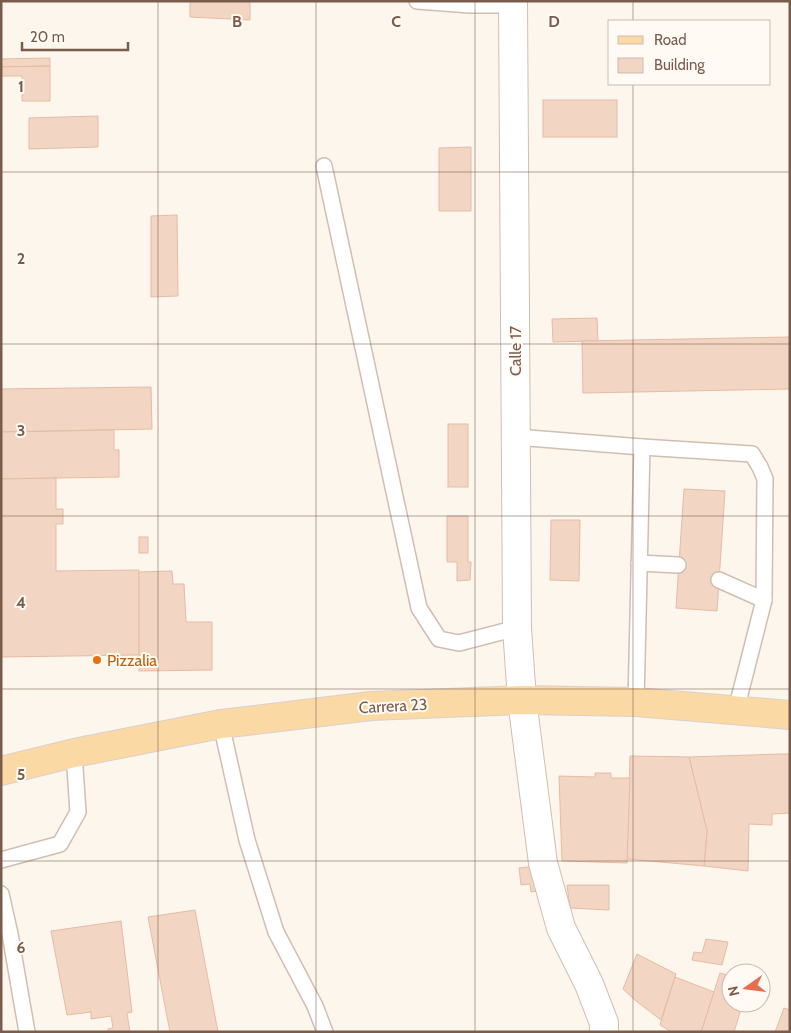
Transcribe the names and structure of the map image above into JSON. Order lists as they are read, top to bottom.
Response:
{
  "streets": {
    "main road": ["Carrera 23"],
    "street": ["Calle 17"]
  },
  "crossings": [
    ["Calle 17", "Carrera 23"]
  ],
  "places": ["Pizzalia"],
  "legend": ["Road", "Building"],
  "scale_bar": "20 m",
  "north": "left",
  "grid": {
    "columns": ["B", "C", "D"],
    "rows": [
      "1",
      "2",
      "3",
      "4",
      "5",
      "6"
    ]
  }
}
